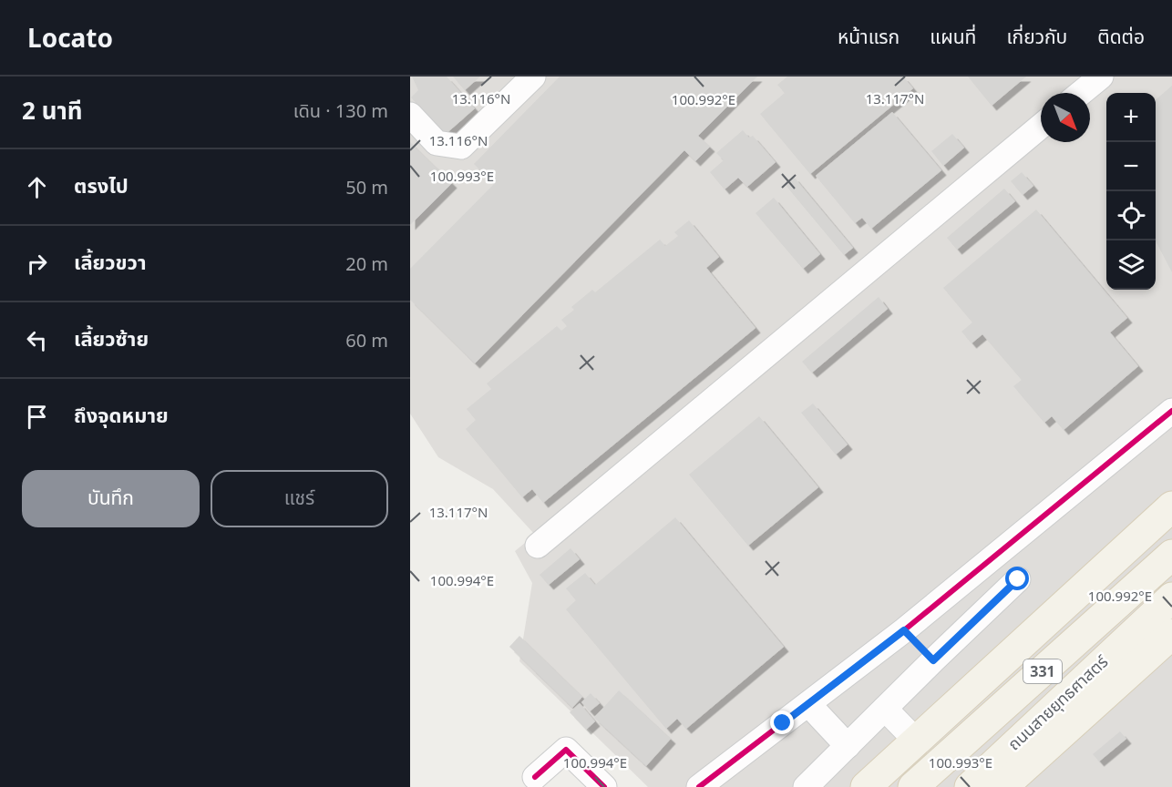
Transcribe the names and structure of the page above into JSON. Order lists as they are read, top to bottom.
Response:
{
  "streets": {
    "main road": ["331", "ถนนสายยุทธศาสตร์"]
  },
  "north": "bottom right",
  "page": {
    "header": "Locato",
    "nav": [
      "หน้าแรก",
      "แผนที่",
      "เกี่ยวกับ",
      "ติดต่อ"
    ],
    "heading": ["2 นาที", "เดิน · 130 m"],
    "map_buttons": ["+", "−"],
    "list": [
      ["ตรงไป", "50 m"],
      ["เลี้ยวขวา", "20 m"],
      ["เลี้ยวซ้าย", "60 m"],
      "ถึงจุดหมาย"
    ],
    "buttons": ["บันทึก", "แชร์"]
  },
  "coordinates": [
    "13.116°N",
    "13.117°N",
    "100.992°E",
    "100.993°E",
    "100.994°E"
  ]
}
